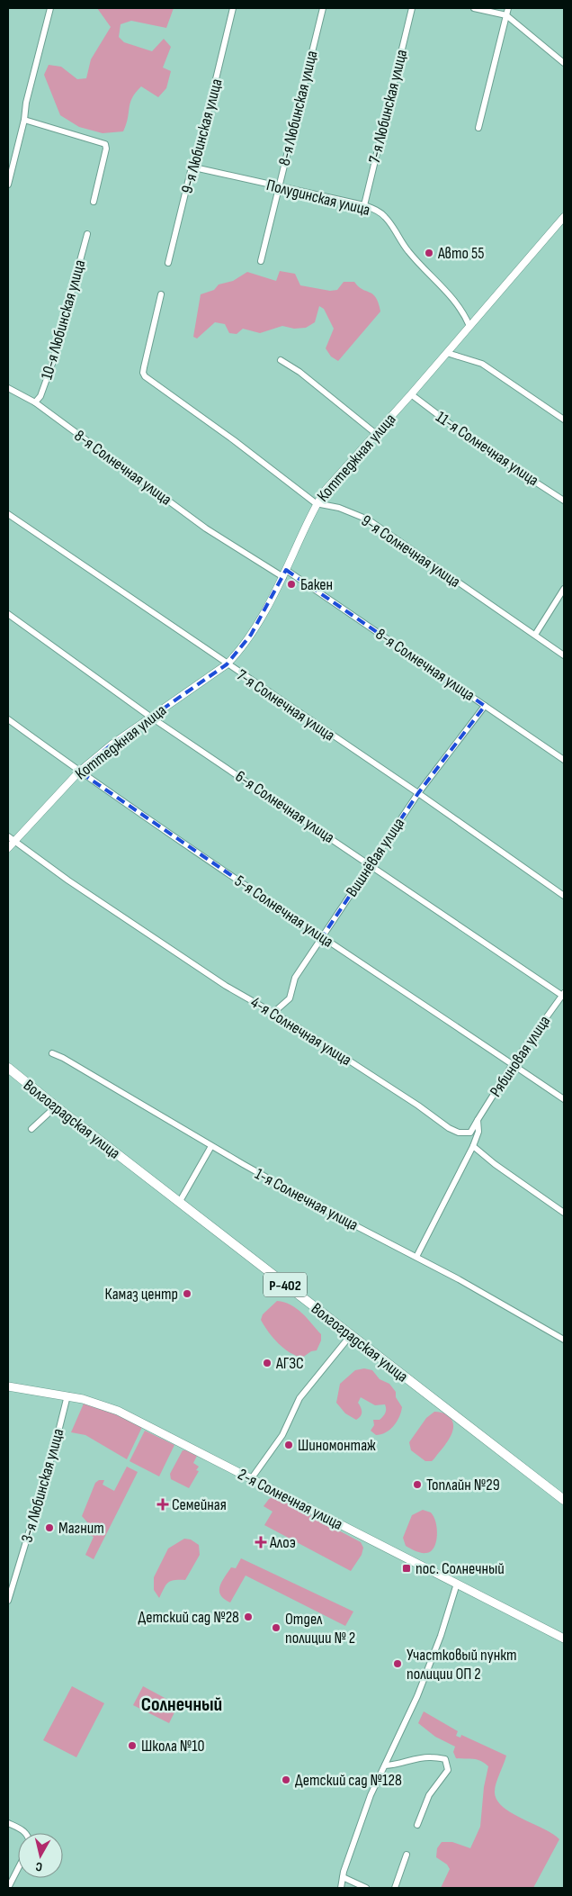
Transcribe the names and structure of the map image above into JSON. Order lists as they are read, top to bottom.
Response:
{
  "streets": {
    "main road": ["Волгоградская улица", "Р-402", "2-я Солнечная улица"],
    "street": [
      "7-я Любинская улица",
      "8-я Любинская улица",
      "9-я Любинская улица",
      "Полудинская улица",
      "10-я Любинская улица",
      "11-я Солнечная улица",
      "Коттеджная улица",
      "8-я Солнечная улица",
      "9-я Солнечная улица",
      "7-я Солнечная улица",
      "6-я Солнечная улица",
      "Вишнёвая улица",
      "5-я Солнечная улица",
      "4-я Солнечная улица",
      "Рябиновая улица",
      "1-я Солнечная улица",
      "3-я Любинская улица"
    ]
  },
  "crossings": [
    ["7-я Любинская улица", "Полудинская улица"],
    ["8-я Любинская улица", "Полудинская улица"],
    ["9-я Любинская улица", "Полудинская улица"],
    ["Полудинская улица", "Коттеджная улица"],
    ["10-я Любинская улица", "8-я Солнечная улица"],
    ["11-я Солнечная улица", "Коттеджная улица"],
    ["Коттеджная улица", "8-я Солнечная улица"],
    ["Коттеджная улица", "9-я Солнечная улица"],
    ["Коттеджная улица", "7-я Солнечная улица"],
    ["Коттеджная улица", "6-я Солнечная улица"],
    ["Коттеджная улица", "5-я Солнечная улица"],
    ["Коттеджная улица", "4-я Солнечная улица"],
    ["8-я Солнечная улица", "Вишнёвая улица"],
    ["7-я Солнечная улица", "Вишнёвая улица"],
    ["6-я Солнечная улица", "Вишнёвая улица"],
    ["6-я Солнечная улица", "Рябиновая улица"],
    ["Вишнёвая улица", "5-я Солнечная улица"],
    ["Вишнёвая улица", "4-я Солнечная улица"],
    ["5-я Солнечная улица", "Рябиновая улица"],
    ["4-я Солнечная улица", "Рябиновая улица"],
    ["3-я Любинская улица", "2-я Солнечная улица"]
  ],
  "districts": ["Солнечный"],
  "places": {
    "other": [
      "Авто 55",
      "Бакен",
      "Камаз центр",
      "АГЗС",
      "Шиномонтаж",
      "Топлайн №29",
      "Магнит",
      "Детский сад №28",
      "Отдел полиции № 2",
      "Участковый пункт полиции ОП 2",
      "Школа №10",
      "Детский сад №128"
    ],
    "health": ["Семейная", "Алоэ"],
    "transit": ["пос. Солнечный"]
  },
  "north": "bottom"
}
